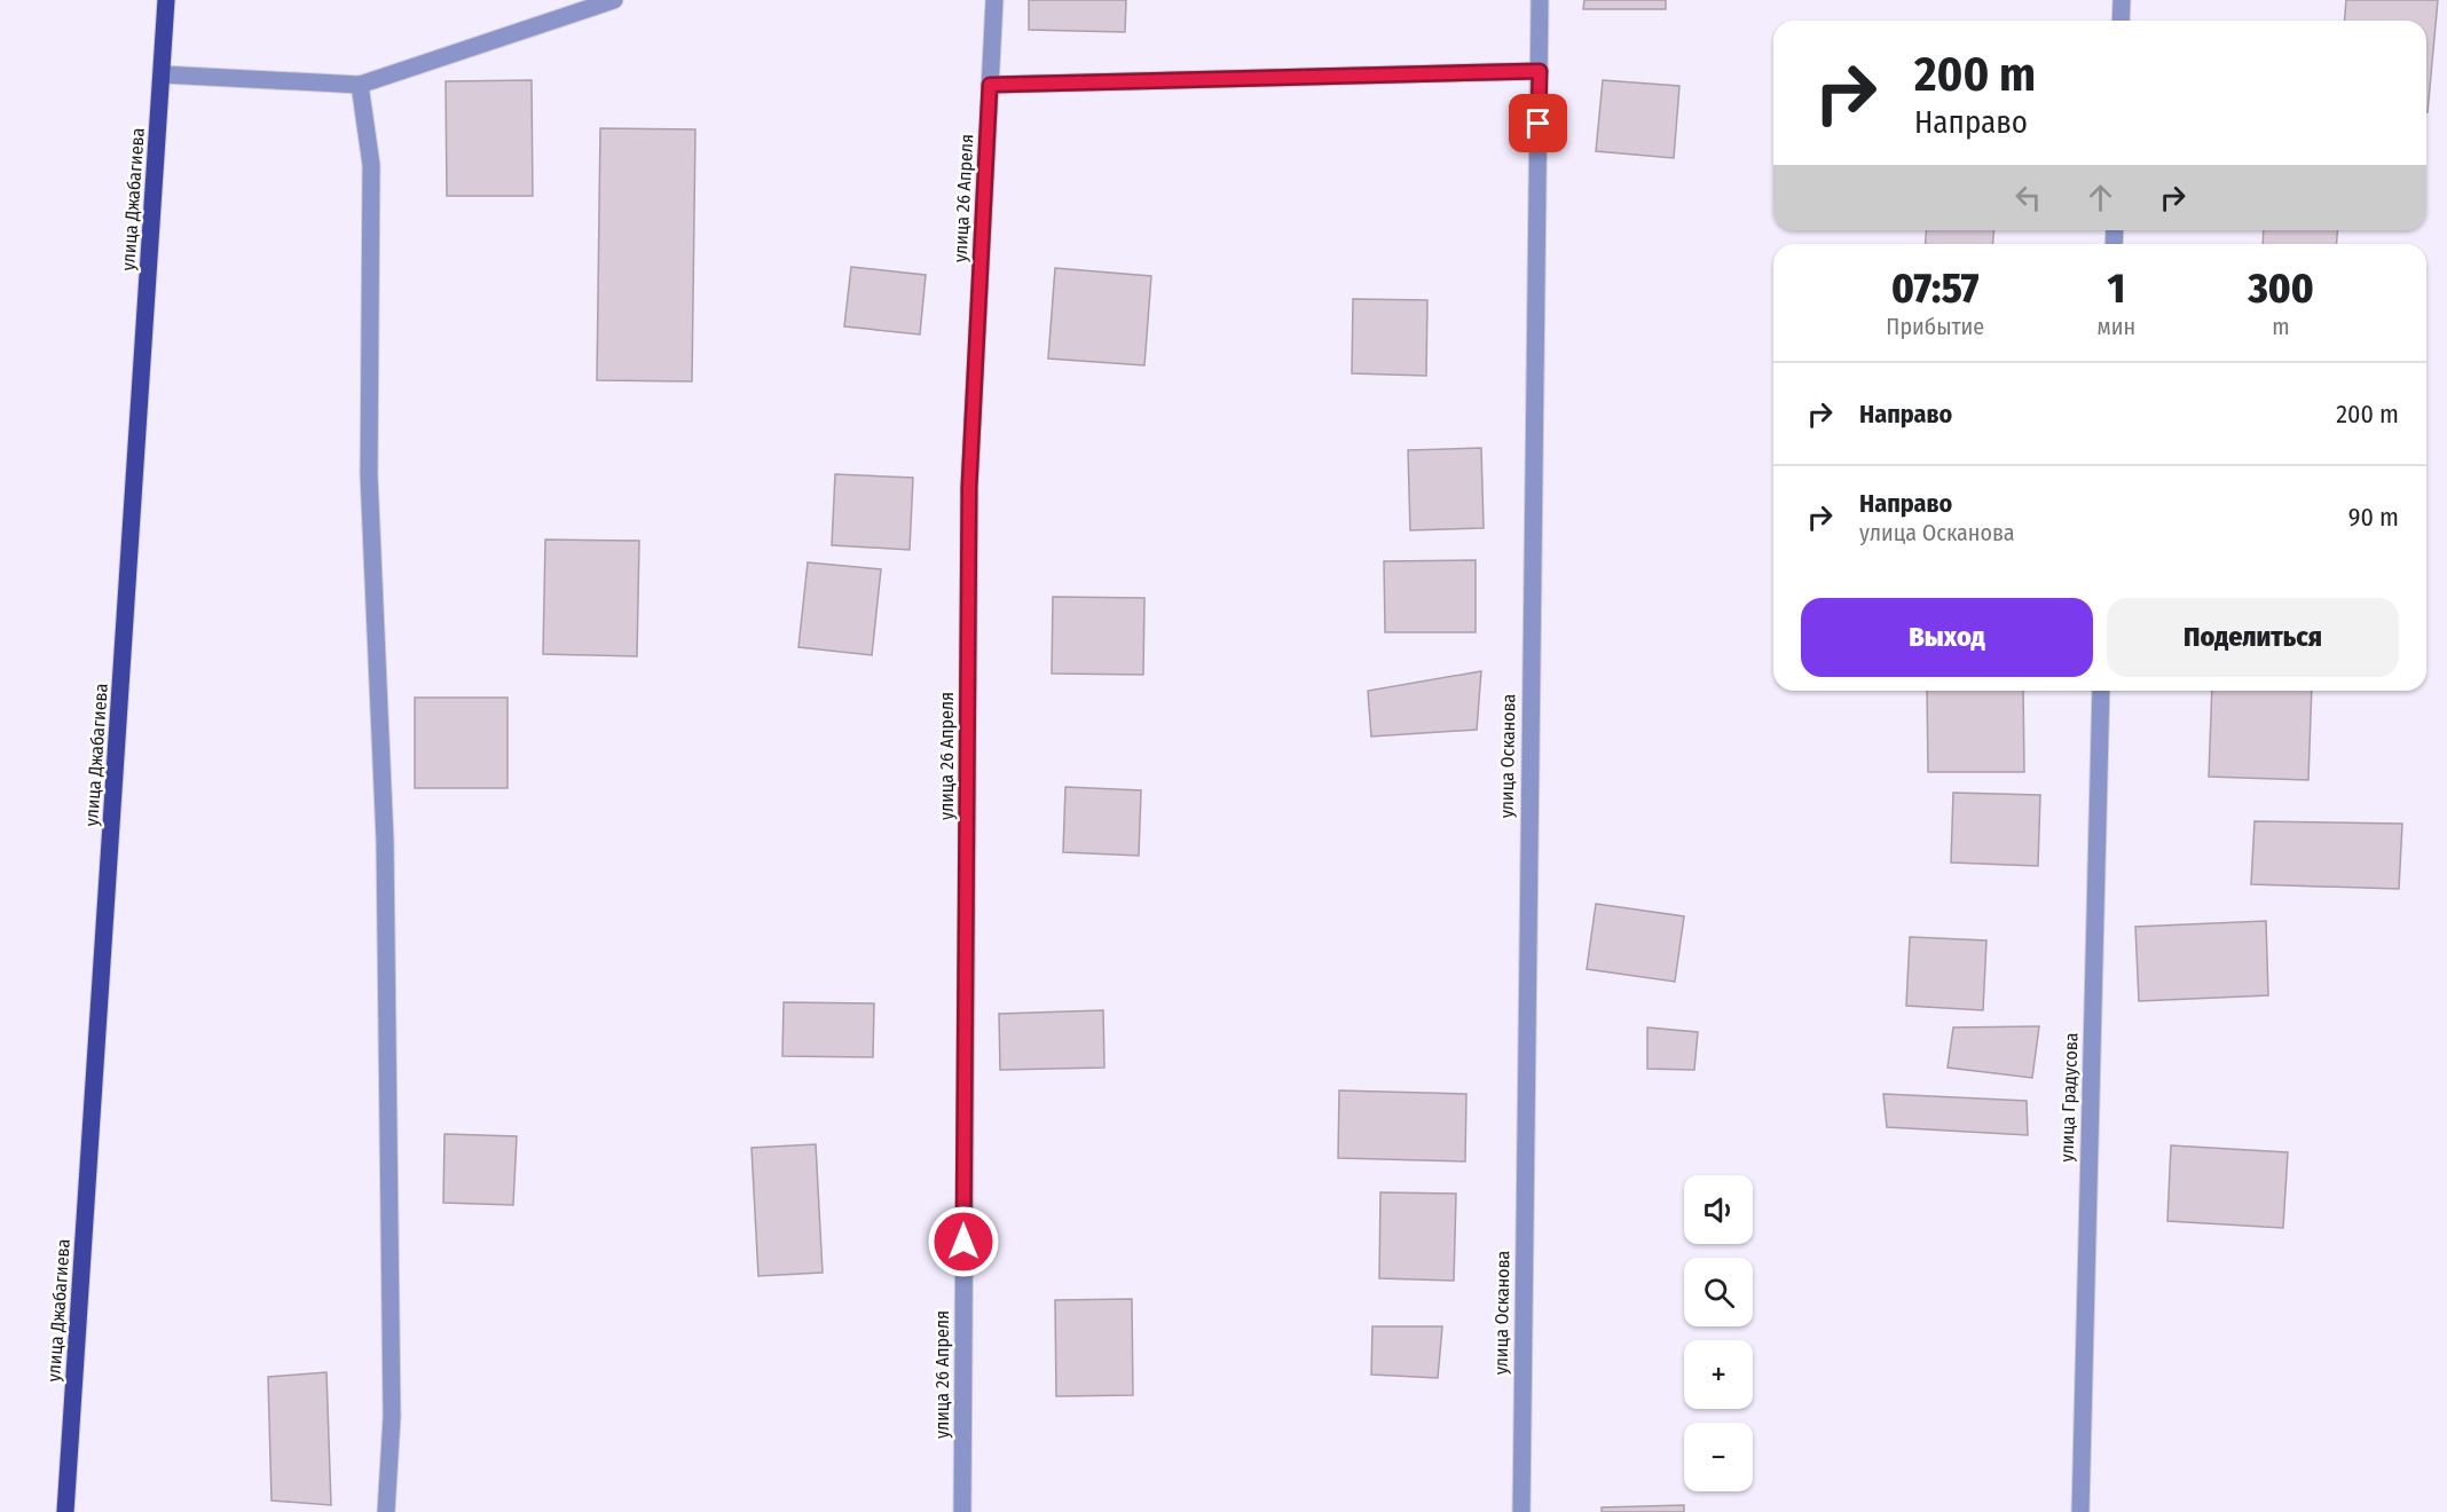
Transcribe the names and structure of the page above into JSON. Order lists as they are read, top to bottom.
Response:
{
  "streets": {
    "main road": ["улица Джабагиева"],
    "street": ["улица 26 Апреля", "улица Осканова", "улица Градусова"]
  },
  "page": {
    "turn": ["200 m", "Направо"],
    "eta": [
      "07:57",
      "Прибытие",
      "1",
      "мин",
      "300",
      "m"
    ],
    "list": [
      {
        "name": "Направо",
        "value": "200 m"
      },
      {
        "name": "Направо",
        "note": "улица Осканова",
        "value": "90 m"
      }
    ],
    "buttons": ["Выход", "Поделиться"],
    "map_buttons": ["+", "−"]
  }
}
